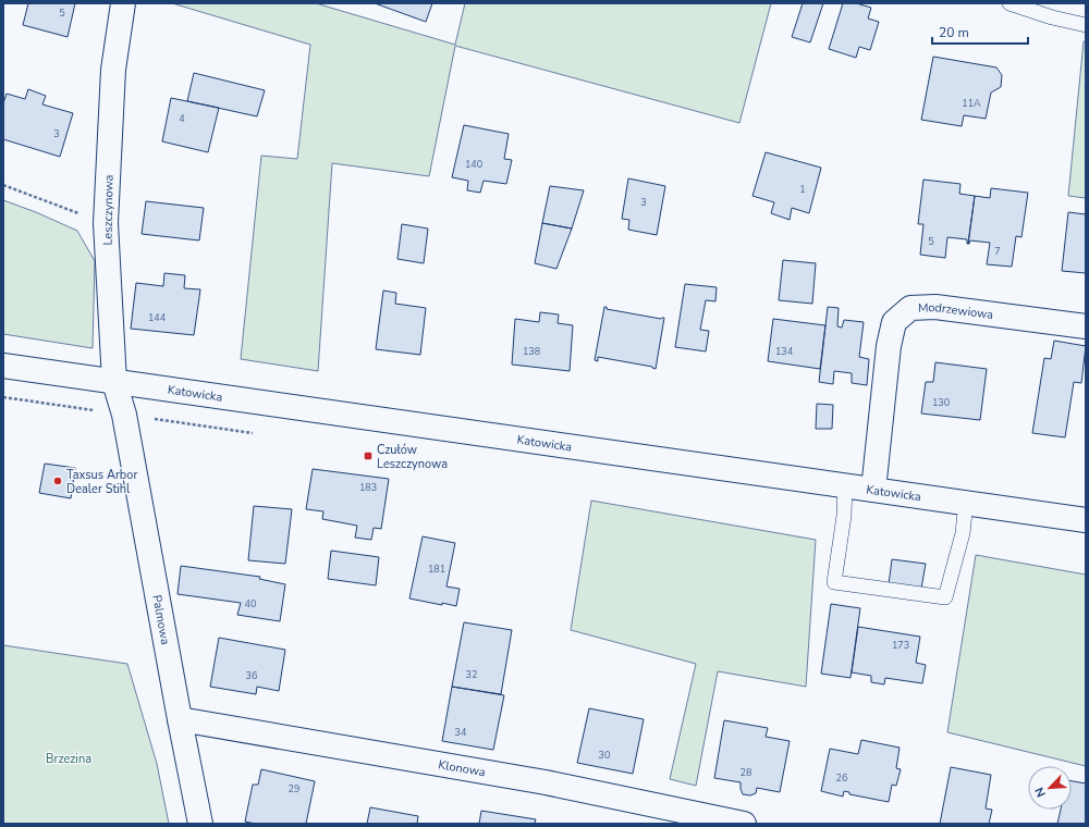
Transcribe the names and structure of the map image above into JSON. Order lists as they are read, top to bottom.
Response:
{
  "streets": {
    "street": [
      "Leszczynowa",
      "Modrzewiowa",
      "Katowicka",
      "Palmowa",
      "Klonowa"
    ]
  },
  "crossings": [
    ["Leszczynowa", "Katowicka"],
    ["Leszczynowa", "Palmowa"],
    ["Modrzewiowa", "Katowicka"],
    ["Palmowa", "Klonowa"]
  ],
  "parks": ["Brzezina"],
  "places": {
    "transit": ["Czułów Leszczynowa"],
    "other": ["Taxsus Arbor Dealer Stihl"]
  },
  "house_numbers": [
    "5",
    "11A",
    "4",
    "3",
    "140",
    "1",
    "3",
    "5",
    "7",
    "144",
    "138",
    "134",
    "130",
    "183",
    "181",
    "40",
    "173",
    "32",
    "36",
    "34",
    "30",
    "28",
    "26",
    "29"
  ],
  "scale_bar": "20 m",
  "north": "bottom left"
}
